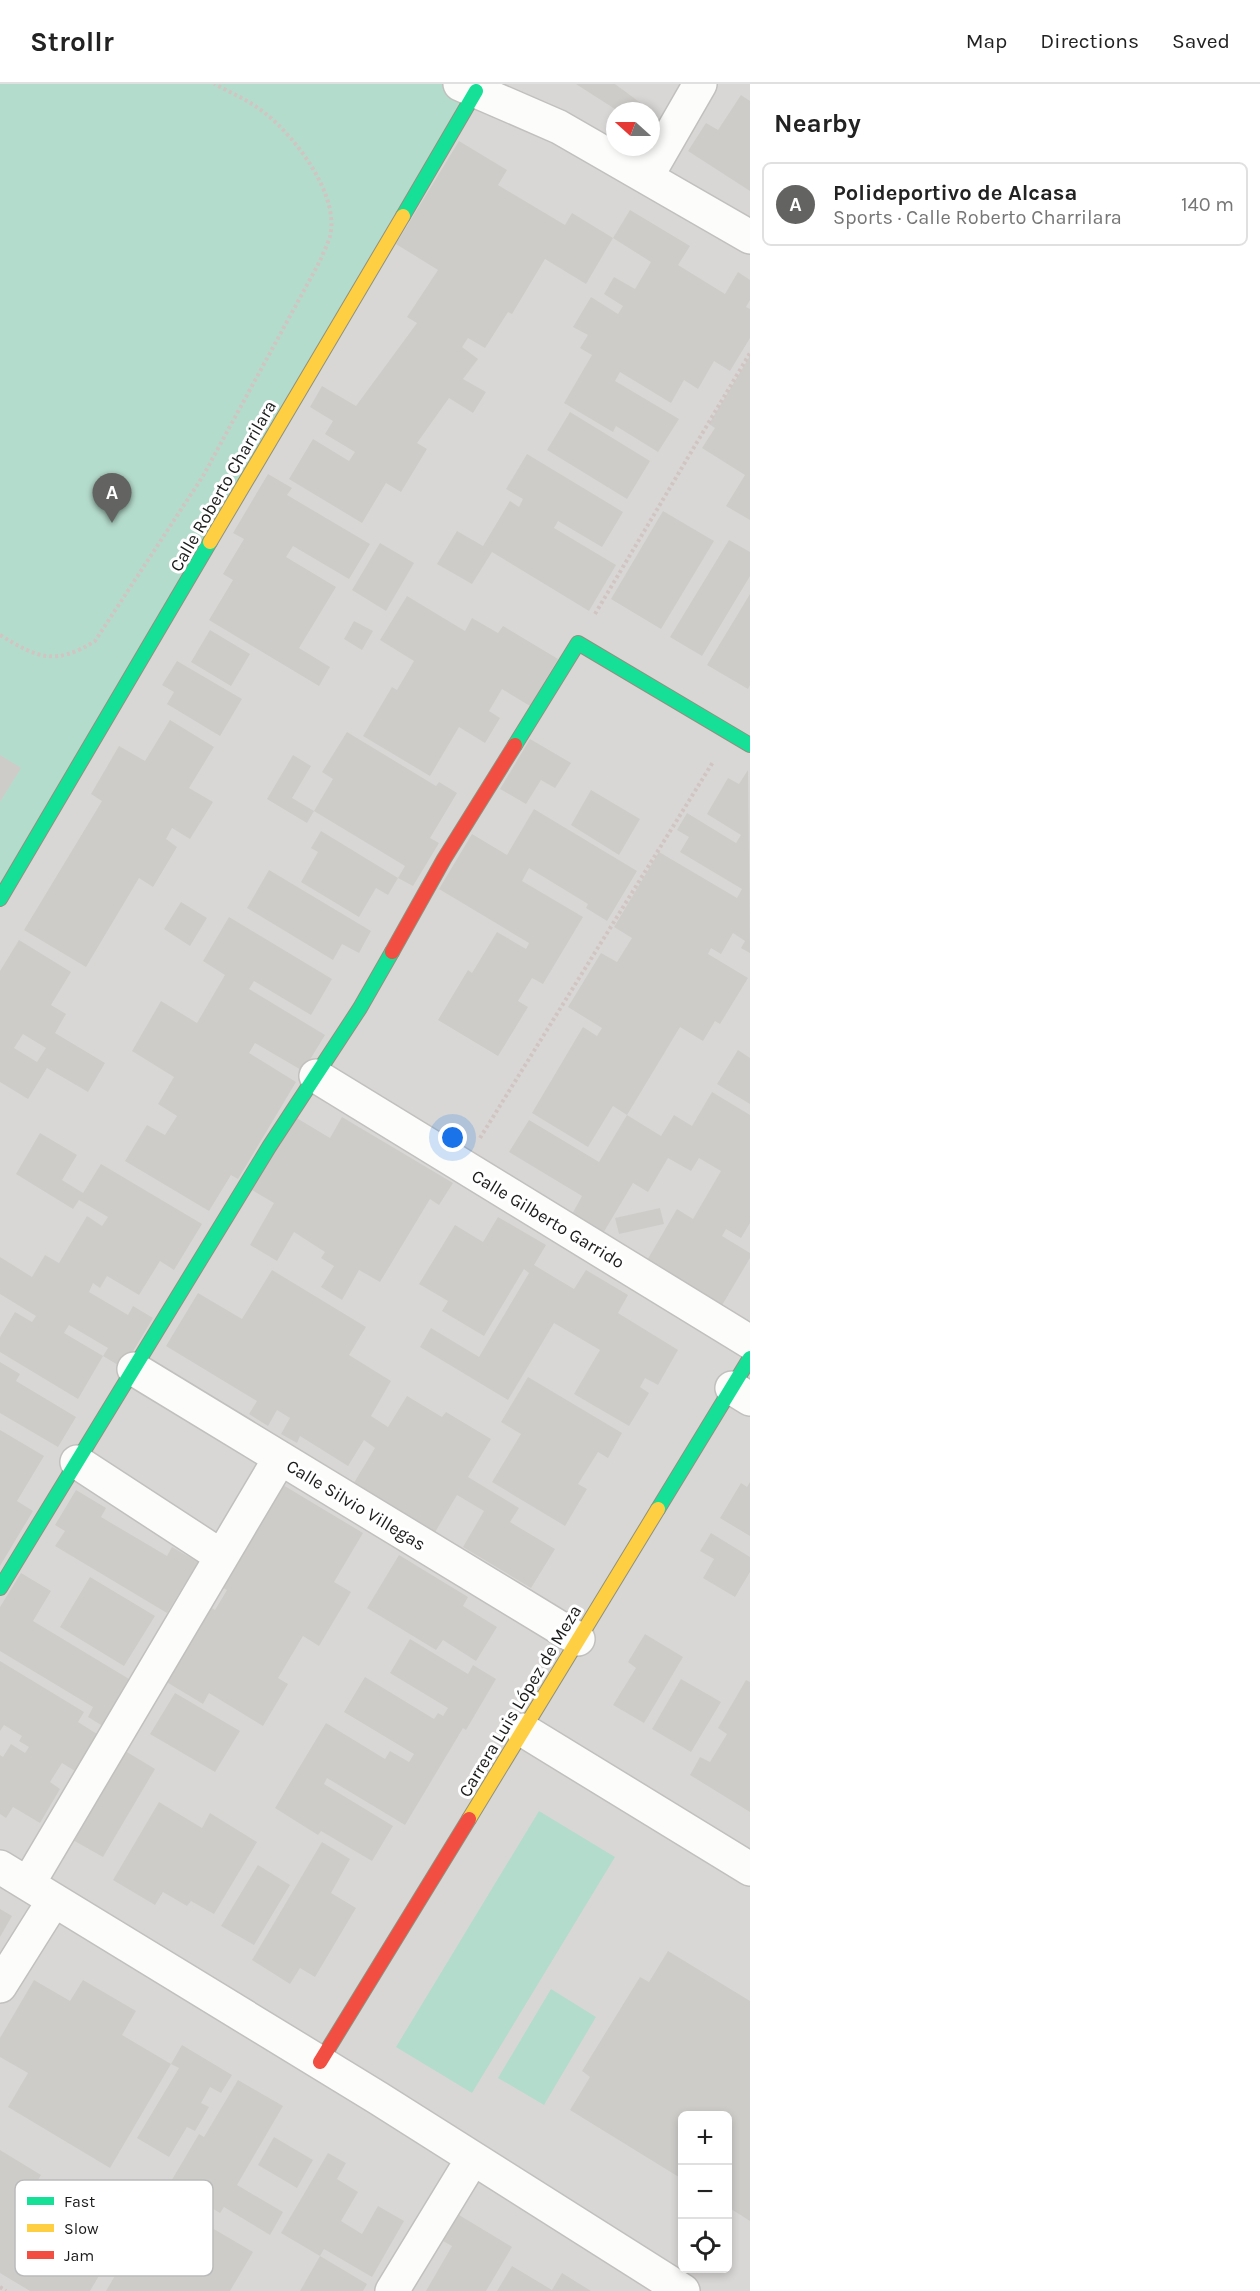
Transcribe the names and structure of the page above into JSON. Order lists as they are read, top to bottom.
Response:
{
  "streets": {
    "street": [
      "Calle Roberto Charrilara",
      "Calle Gilberto Garrido",
      "Calle Silvio Villegas",
      "Carrera Luis López de Meza"
    ]
  },
  "crossings": [
    ["Calle Silvio Villegas", "Carrera Luis López de Meza"]
  ],
  "legend": ["Fast", "Slow", "Jam"],
  "north": "left",
  "page": {
    "header": "Strollr",
    "nav": ["Map", "Directions", "Saved"],
    "heading": "Nearby",
    "list": [
      {
        "mark": "A",
        "name": "Polideportivo de Alcasa",
        "note": "Sports · Calle Roberto Charrilara",
        "value": "140 m"
      }
    ],
    "pins": "A",
    "map_buttons": ["+", "−"]
  }
}
